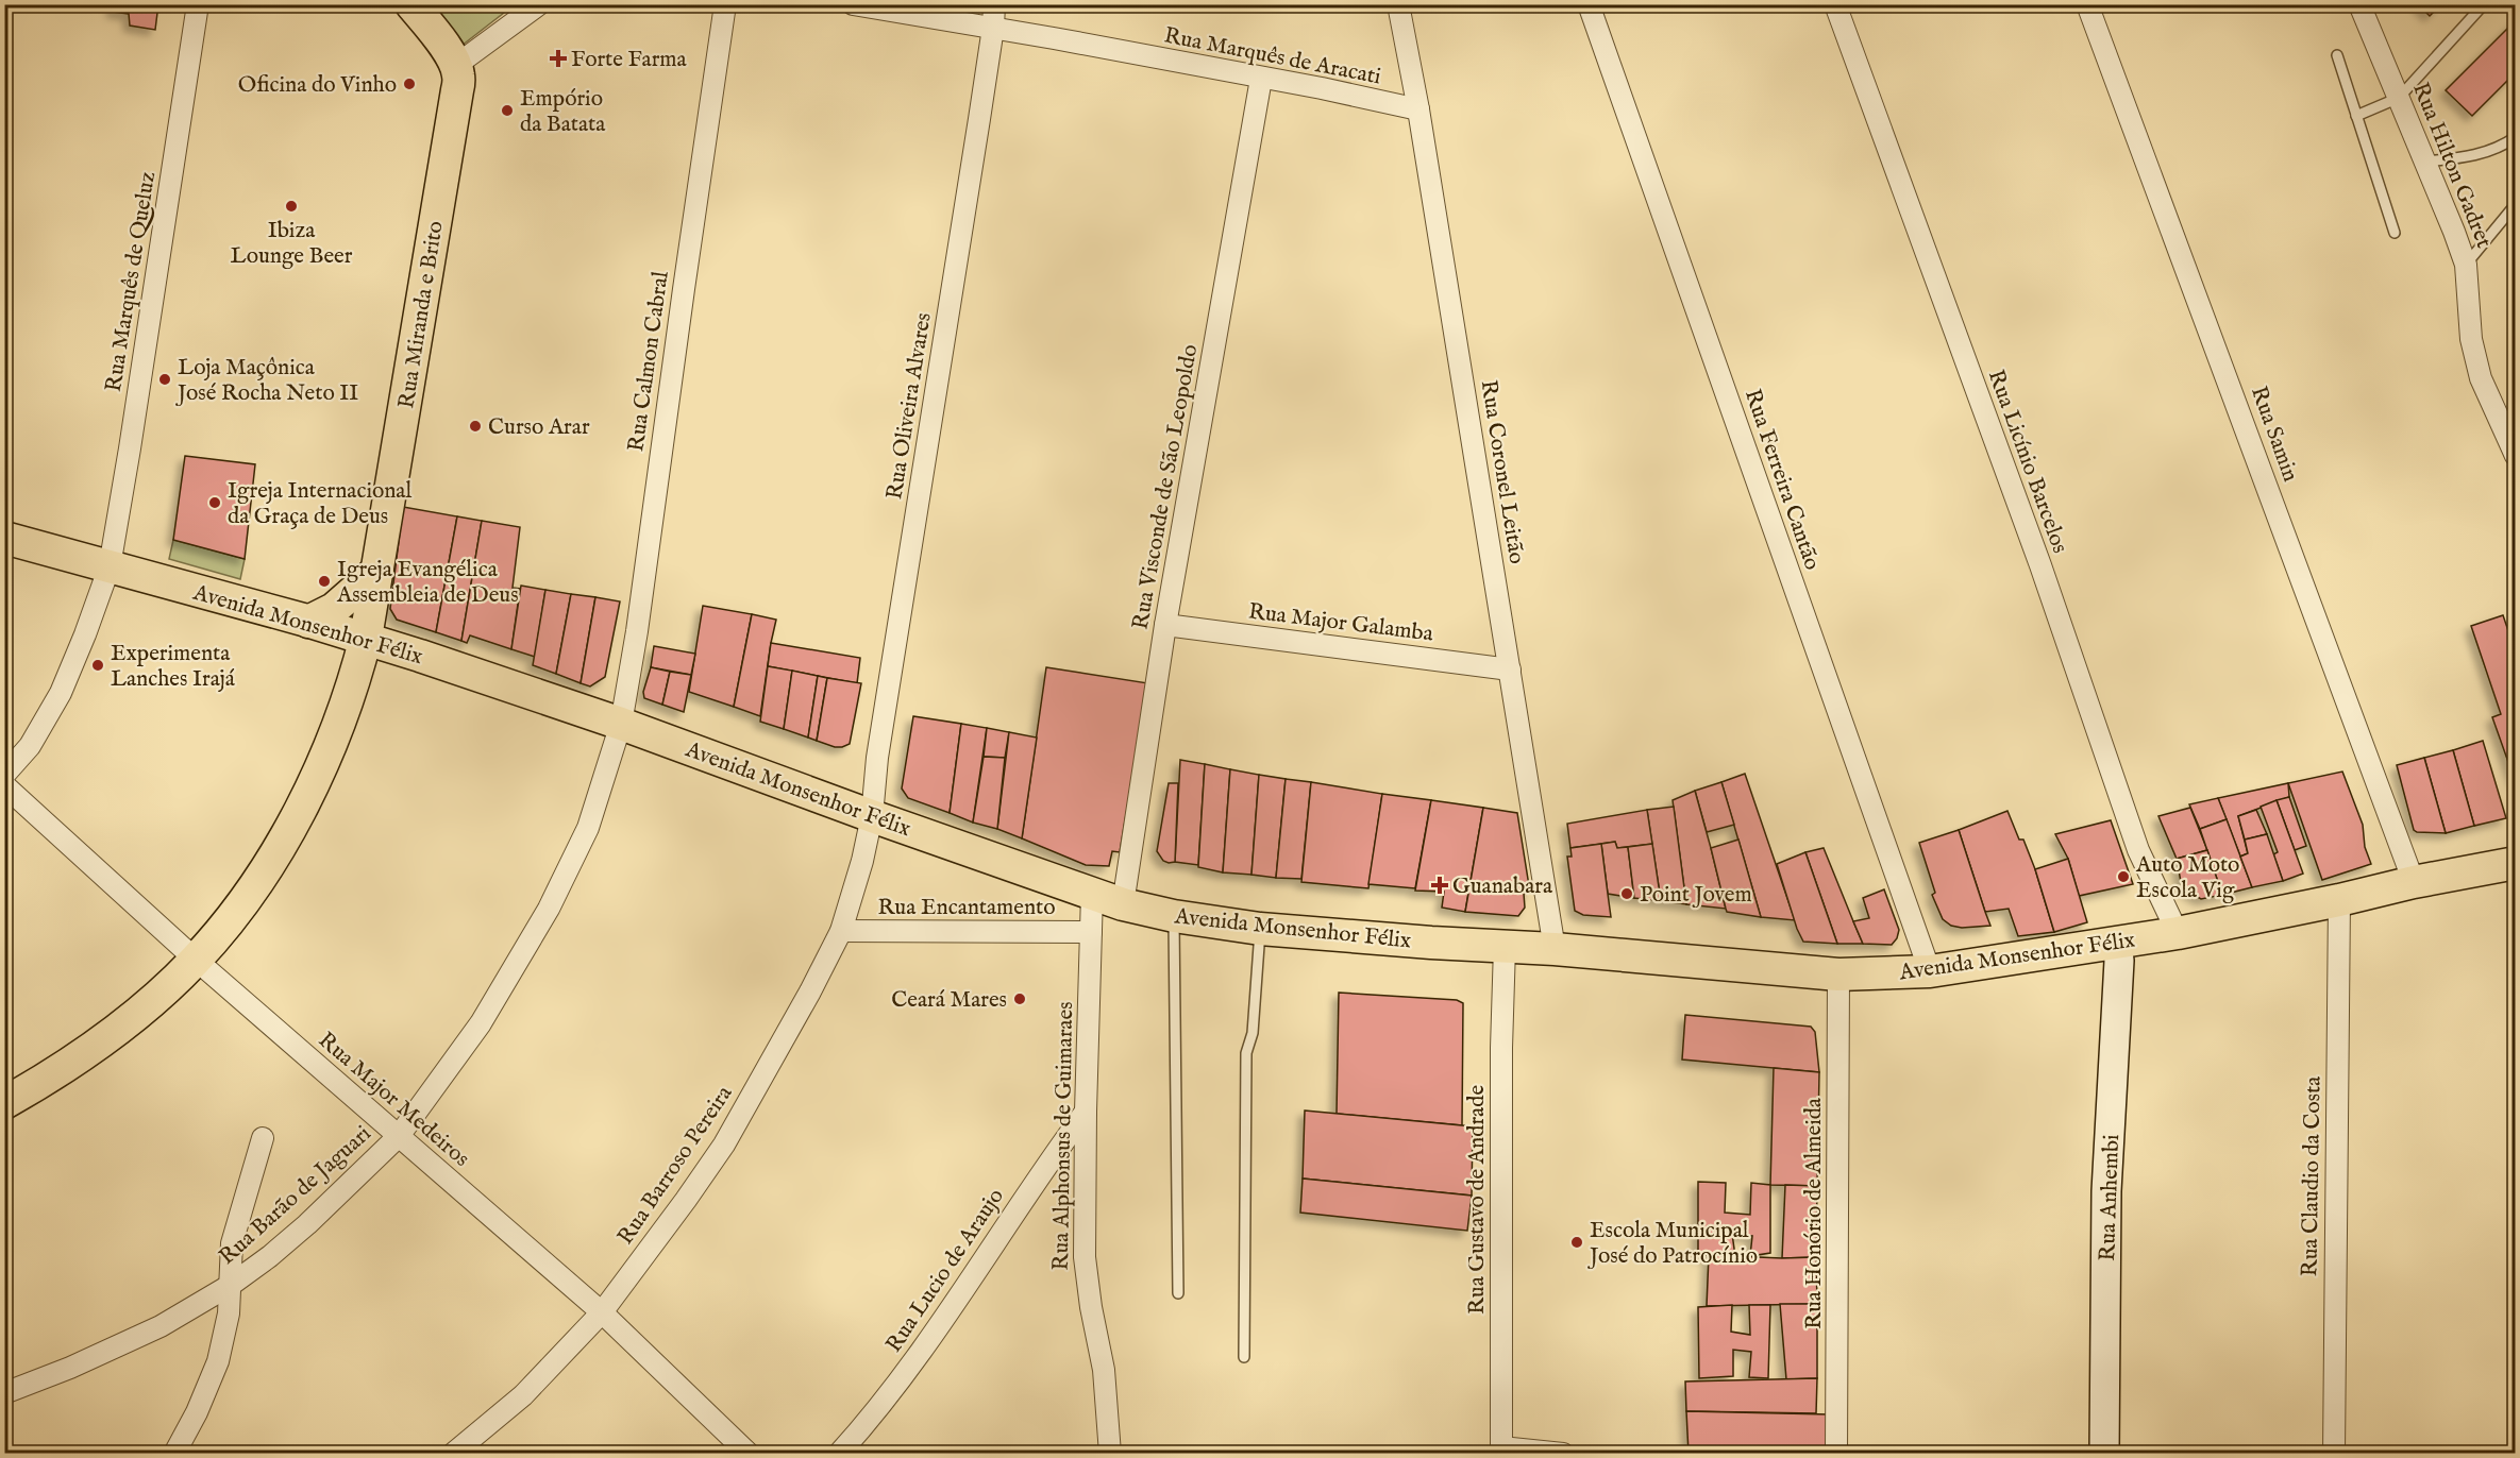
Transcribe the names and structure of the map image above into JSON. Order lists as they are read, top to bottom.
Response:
{
  "streets": {
    "main road": ["Rua Miranda e Brito", "Avenida Monsenhor Félix"],
    "street": [
      "Rua Marquês de Aracati",
      "Rua Hilton Gadret",
      "Rua Marquês de Queluz",
      "Rua Calmon Cabral",
      "Rua Oliveira Alvares",
      "Rua Samin",
      "Rua Licínio Barcelos",
      "Rua Coronel Leitão",
      "Rua Ferreira Cantão",
      "Rua Visconde de São Leopoldo",
      "Rua Major Galamba",
      "Rua Encantamento",
      "Rua Major Medeiros",
      "Rua Alphonsus de Guimaraes",
      "Rua Barroso Pereira",
      "Rua Claudio da Costa",
      "Rua Barão de Jaguari",
      "Rua Anhembi",
      "Rua Gustavo de Andrade",
      "Rua Honório de Almeida",
      "Rua Lucio de Araujo"
    ]
  },
  "crossings": [
    ["Rua Marquês de Aracati", "Rua Oliveira Alvares"],
    ["Rua Marquês de Aracati", "Rua Coronel Leitão"],
    ["Rua Marquês de Aracati", "Rua Visconde de São Leopoldo"],
    ["Rua Marquês de Queluz", "Avenida Monsenhor Félix"],
    ["Rua Miranda e Brito", "Avenida Monsenhor Félix"],
    ["Rua Miranda e Brito", "Rua Major Medeiros"],
    ["Rua Calmon Cabral", "Avenida Monsenhor Félix"],
    ["Rua Calmon Cabral", "Rua Barão de Jaguari"],
    ["Rua Oliveira Alvares", "Avenida Monsenhor Félix"],
    ["Rua Oliveira Alvares", "Rua Barroso Pereira"],
    ["Rua Samin", "Avenida Monsenhor Félix"],
    ["Rua Licínio Barcelos", "Avenida Monsenhor Félix"],
    ["Rua Coronel Leitão", "Rua Major Galamba"],
    ["Rua Coronel Leitão", "Avenida Monsenhor Félix"],
    ["Rua Ferreira Cantão", "Avenida Monsenhor Félix"],
    ["Rua Visconde de São Leopoldo", "Rua Major Galamba"],
    ["Rua Visconde de São Leopoldo", "Avenida Monsenhor Félix"],
    ["Avenida Monsenhor Félix", "Rua Alphonsus de Guimaraes"],
    ["Avenida Monsenhor Félix", "Rua Barroso Pereira"],
    ["Avenida Monsenhor Félix", "Rua Claudio da Costa"],
    ["Avenida Monsenhor Félix", "Rua Barão de Jaguari"],
    ["Avenida Monsenhor Félix", "Rua Anhembi"],
    ["Avenida Monsenhor Félix", "Rua Gustavo de Andrade"],
    ["Avenida Monsenhor Félix", "Rua Honório de Almeida"],
    ["Rua Encantamento", "Rua Alphonsus de Guimaraes"],
    ["Rua Encantamento", "Rua Barroso Pereira"],
    ["Rua Major Medeiros", "Rua Barroso Pereira"],
    ["Rua Major Medeiros", "Rua Barão de Jaguari"],
    ["Rua Alphonsus de Guimaraes", "Rua Lucio de Araujo"]
  ],
  "places": {
    "health": ["Forte Farma", "Guanabara"],
    "other": [
      "Oficina do Vinho",
      "Empório da Batata",
      "Ibiza Lounge Beer",
      "Loja Maçônica José Rocha Neto II",
      "Curso Arar",
      "Igreja Internacional da Graça de Deus",
      "Igreja Evangélica Assembleia de Deus",
      "Experimenta Lanches Irajá",
      "Auto Moto Escola Vig",
      "Point Jovem",
      "Ceará Mares",
      "Escola Municipal José do Patrocínio"
    ]
  }
}
